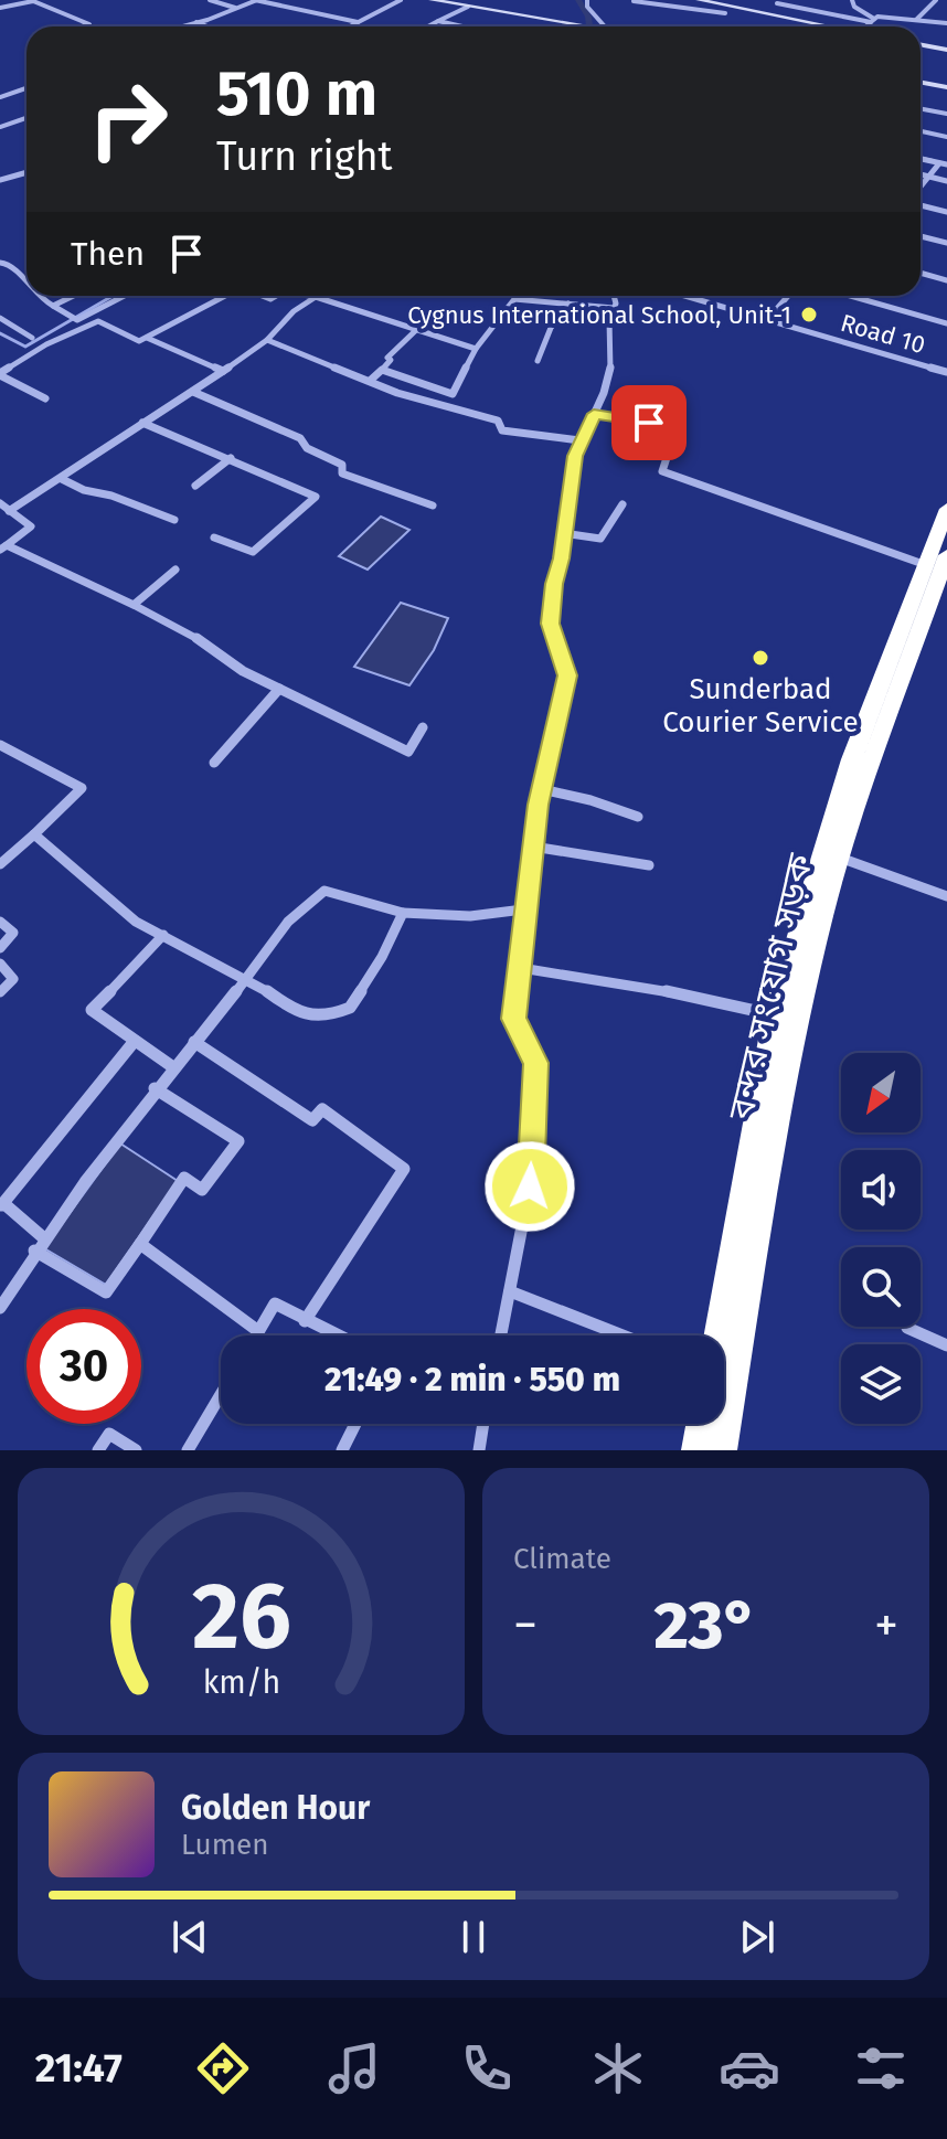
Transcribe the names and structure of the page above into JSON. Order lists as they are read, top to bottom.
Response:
{
  "streets": {
    "highway": ["বন্দর সংযোগ সড়ক"],
    "street": ["Road 10"]
  },
  "places": ["Cygnus International School, Unit-1", "Sunderbad Courier Service"],
  "north": "bottom left",
  "page": {
    "turn": ["510 m", "Turn right"],
    "then": "Then",
    "limit": "30",
    "trip": "21:49 · 2 min · 550 m",
    "tile": "Climate",
    "heat": ["−", "23°", "+"],
    "song": ["Golden Hour", "Lumen"],
    "tabs": "21:47",
    "gauge": ["26", "km/h"]
  }
}
